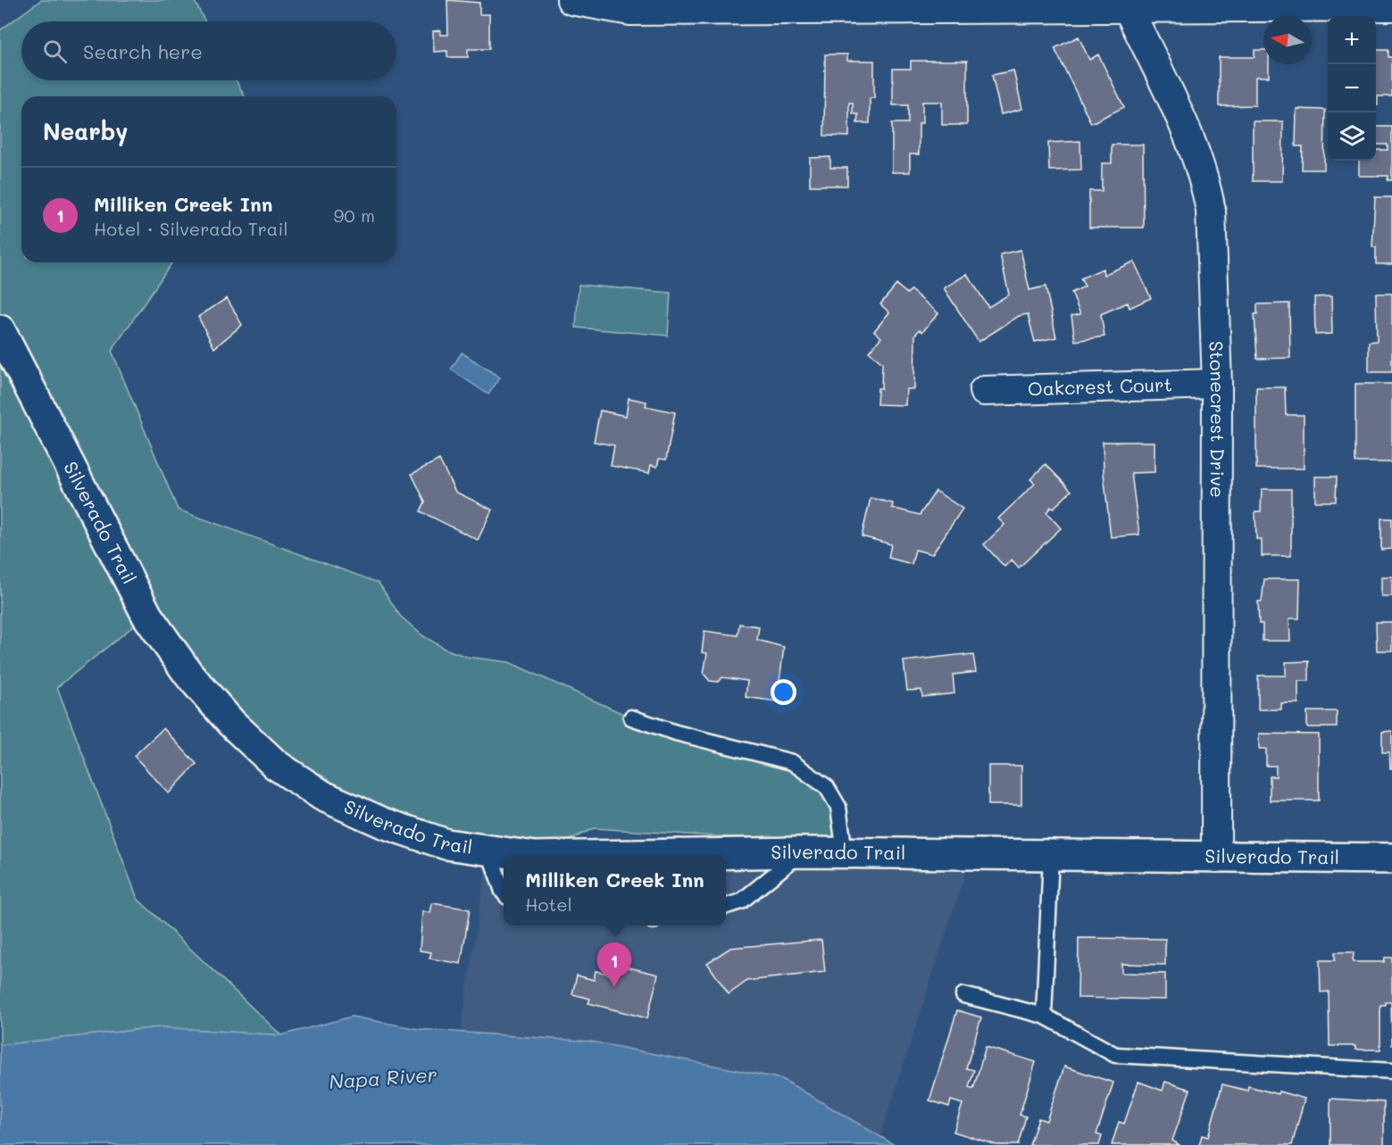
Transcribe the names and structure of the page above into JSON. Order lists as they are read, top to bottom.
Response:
{
  "streets": {
    "main road": ["Silverado Trail"],
    "street": ["Oakcrest Court", "Stonecrest Drive"]
  },
  "crossings": [
    ["Oakcrest Court", "Stonecrest Drive"],
    ["Stonecrest Drive", "Silverado Trail"]
  ],
  "water": ["Napa River"],
  "north": "left",
  "page": {
    "map_buttons": ["+", "−"],
    "search": "Search here",
    "heading": "Nearby",
    "list": [
      {
        "mark": "1",
        "name": "Milliken Creek Inn",
        "note": "Hotel · Silverado Trail",
        "value": "90 m"
      }
    ],
    "popup": ["Milliken Creek Inn", "Hotel"],
    "pins": "1"
  }
}
